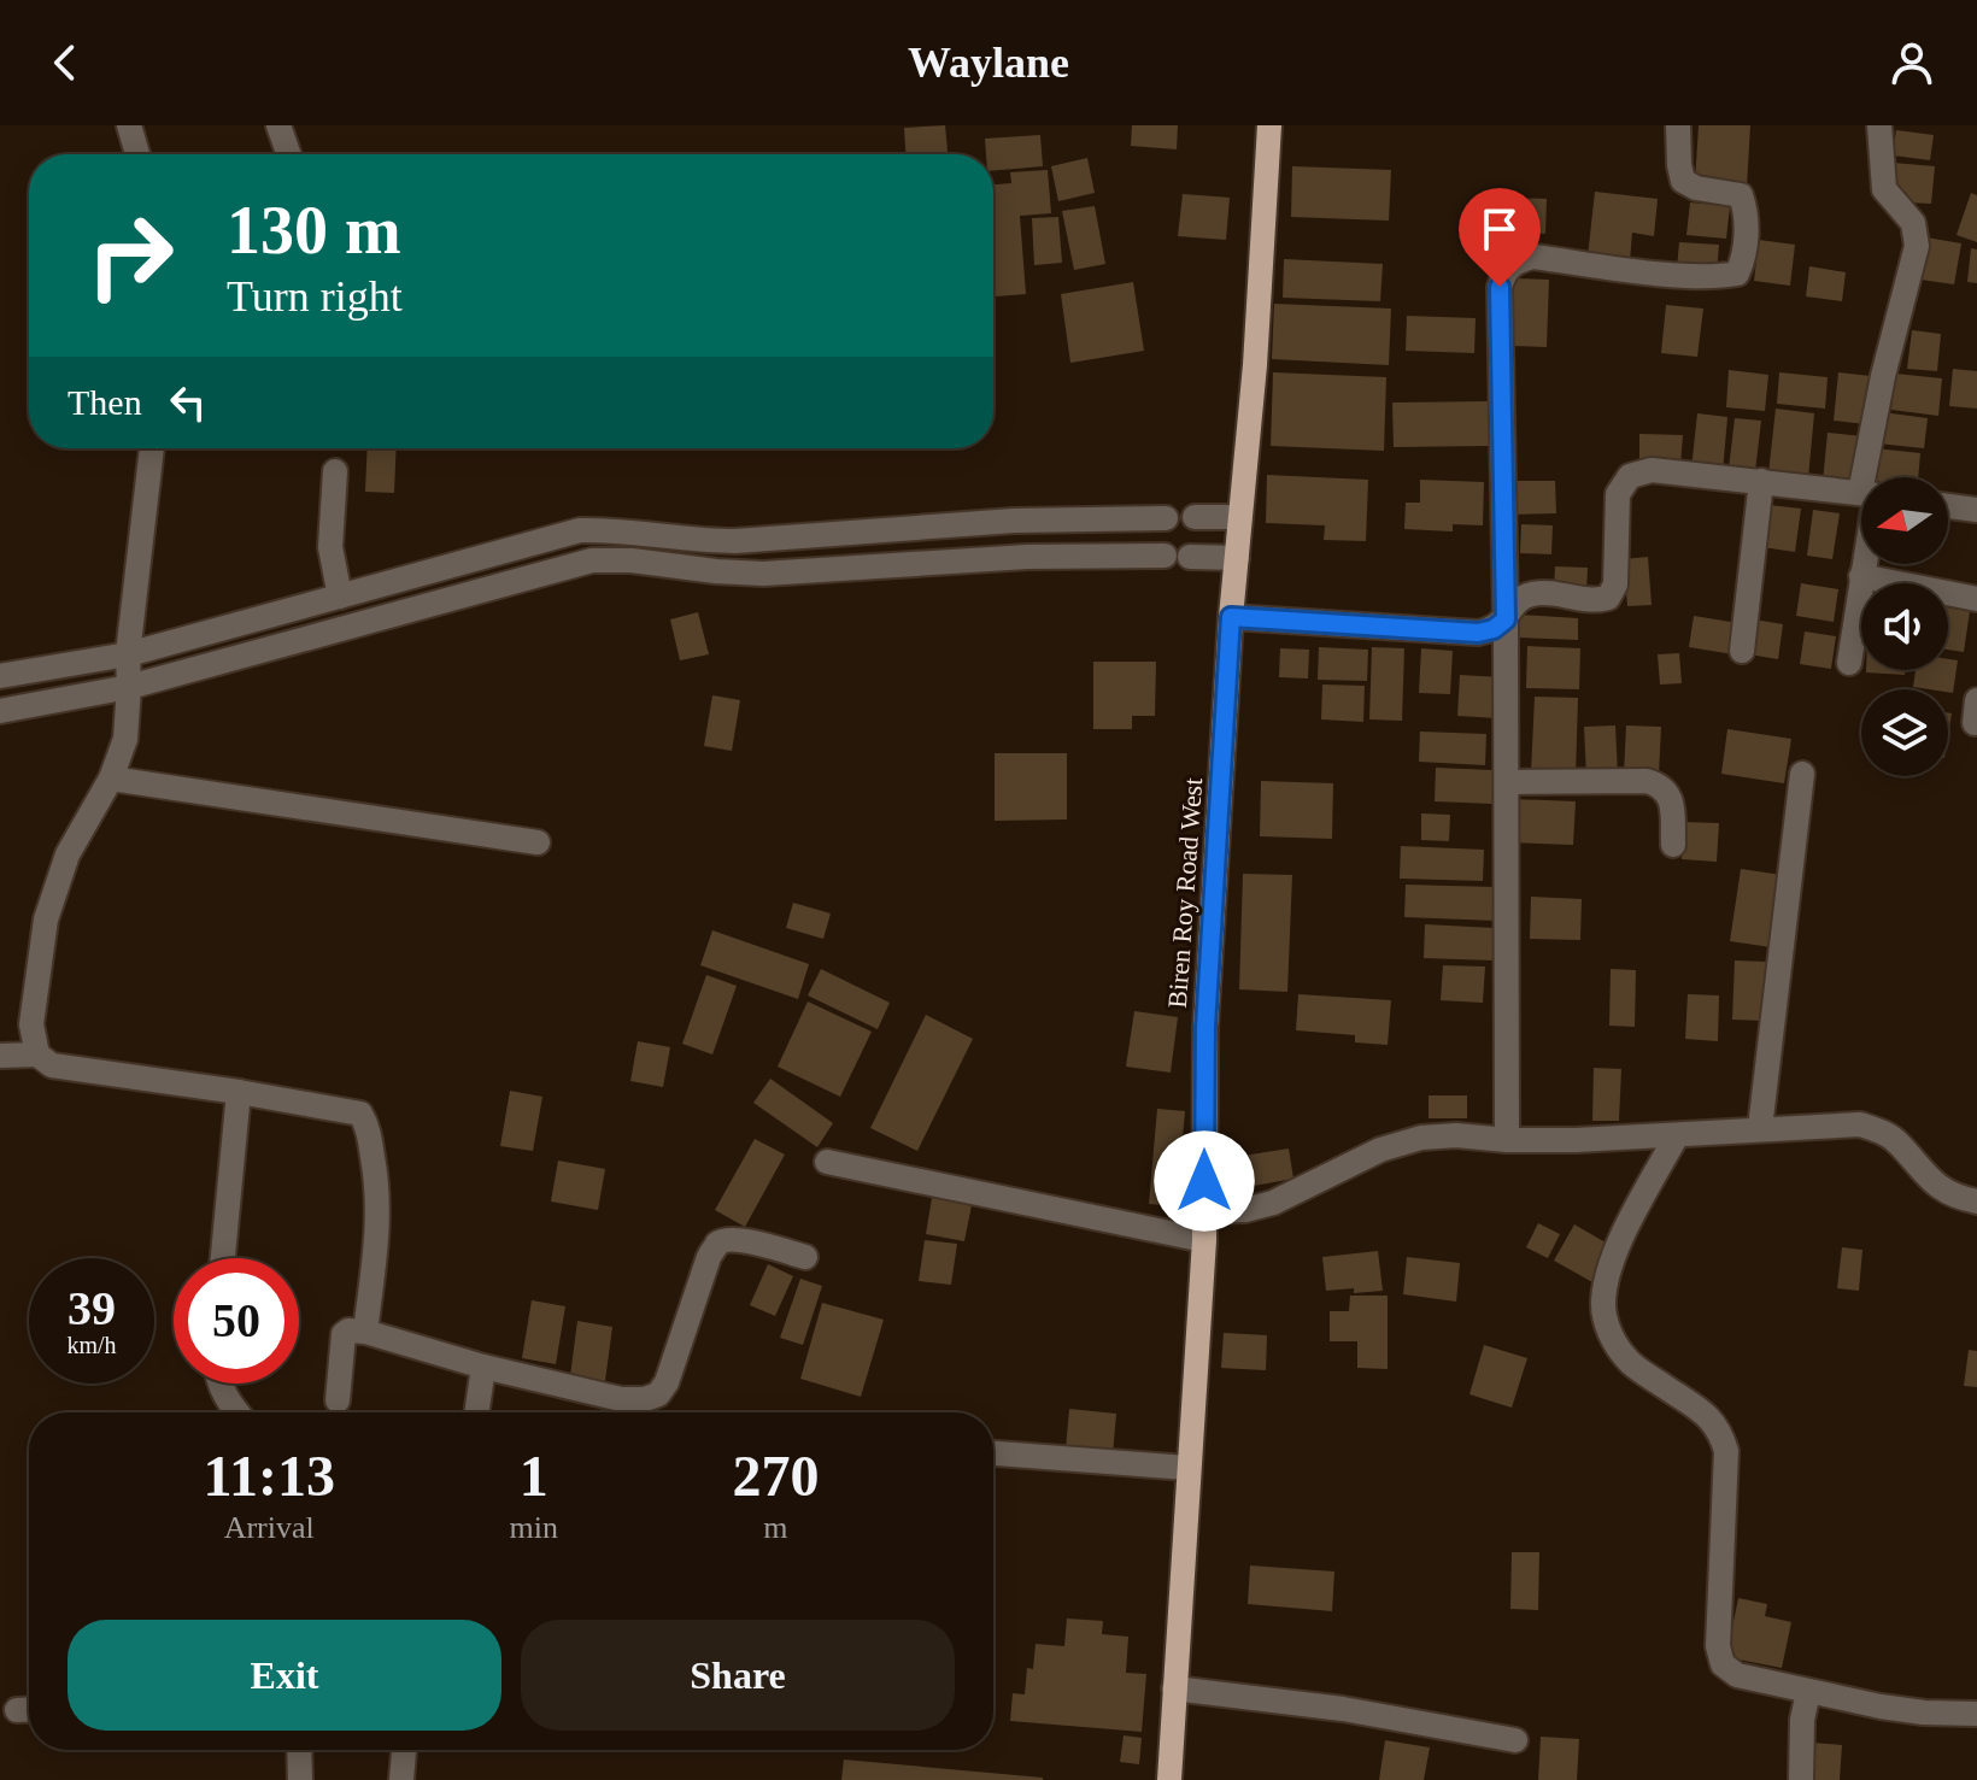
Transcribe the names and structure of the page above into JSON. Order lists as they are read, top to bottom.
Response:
{
  "streets": {
    "main road": ["Biren Roy Road West"]
  },
  "north": "left",
  "page": {
    "header": "Waylane",
    "turn": ["130 m", "Turn right"],
    "then": "Then",
    "speed": "39 km/h",
    "limit": "50",
    "eta": [
      "11:13",
      "Arrival",
      "1",
      "min",
      "270",
      "m"
    ],
    "buttons": ["Exit", "Share"]
  }
}
